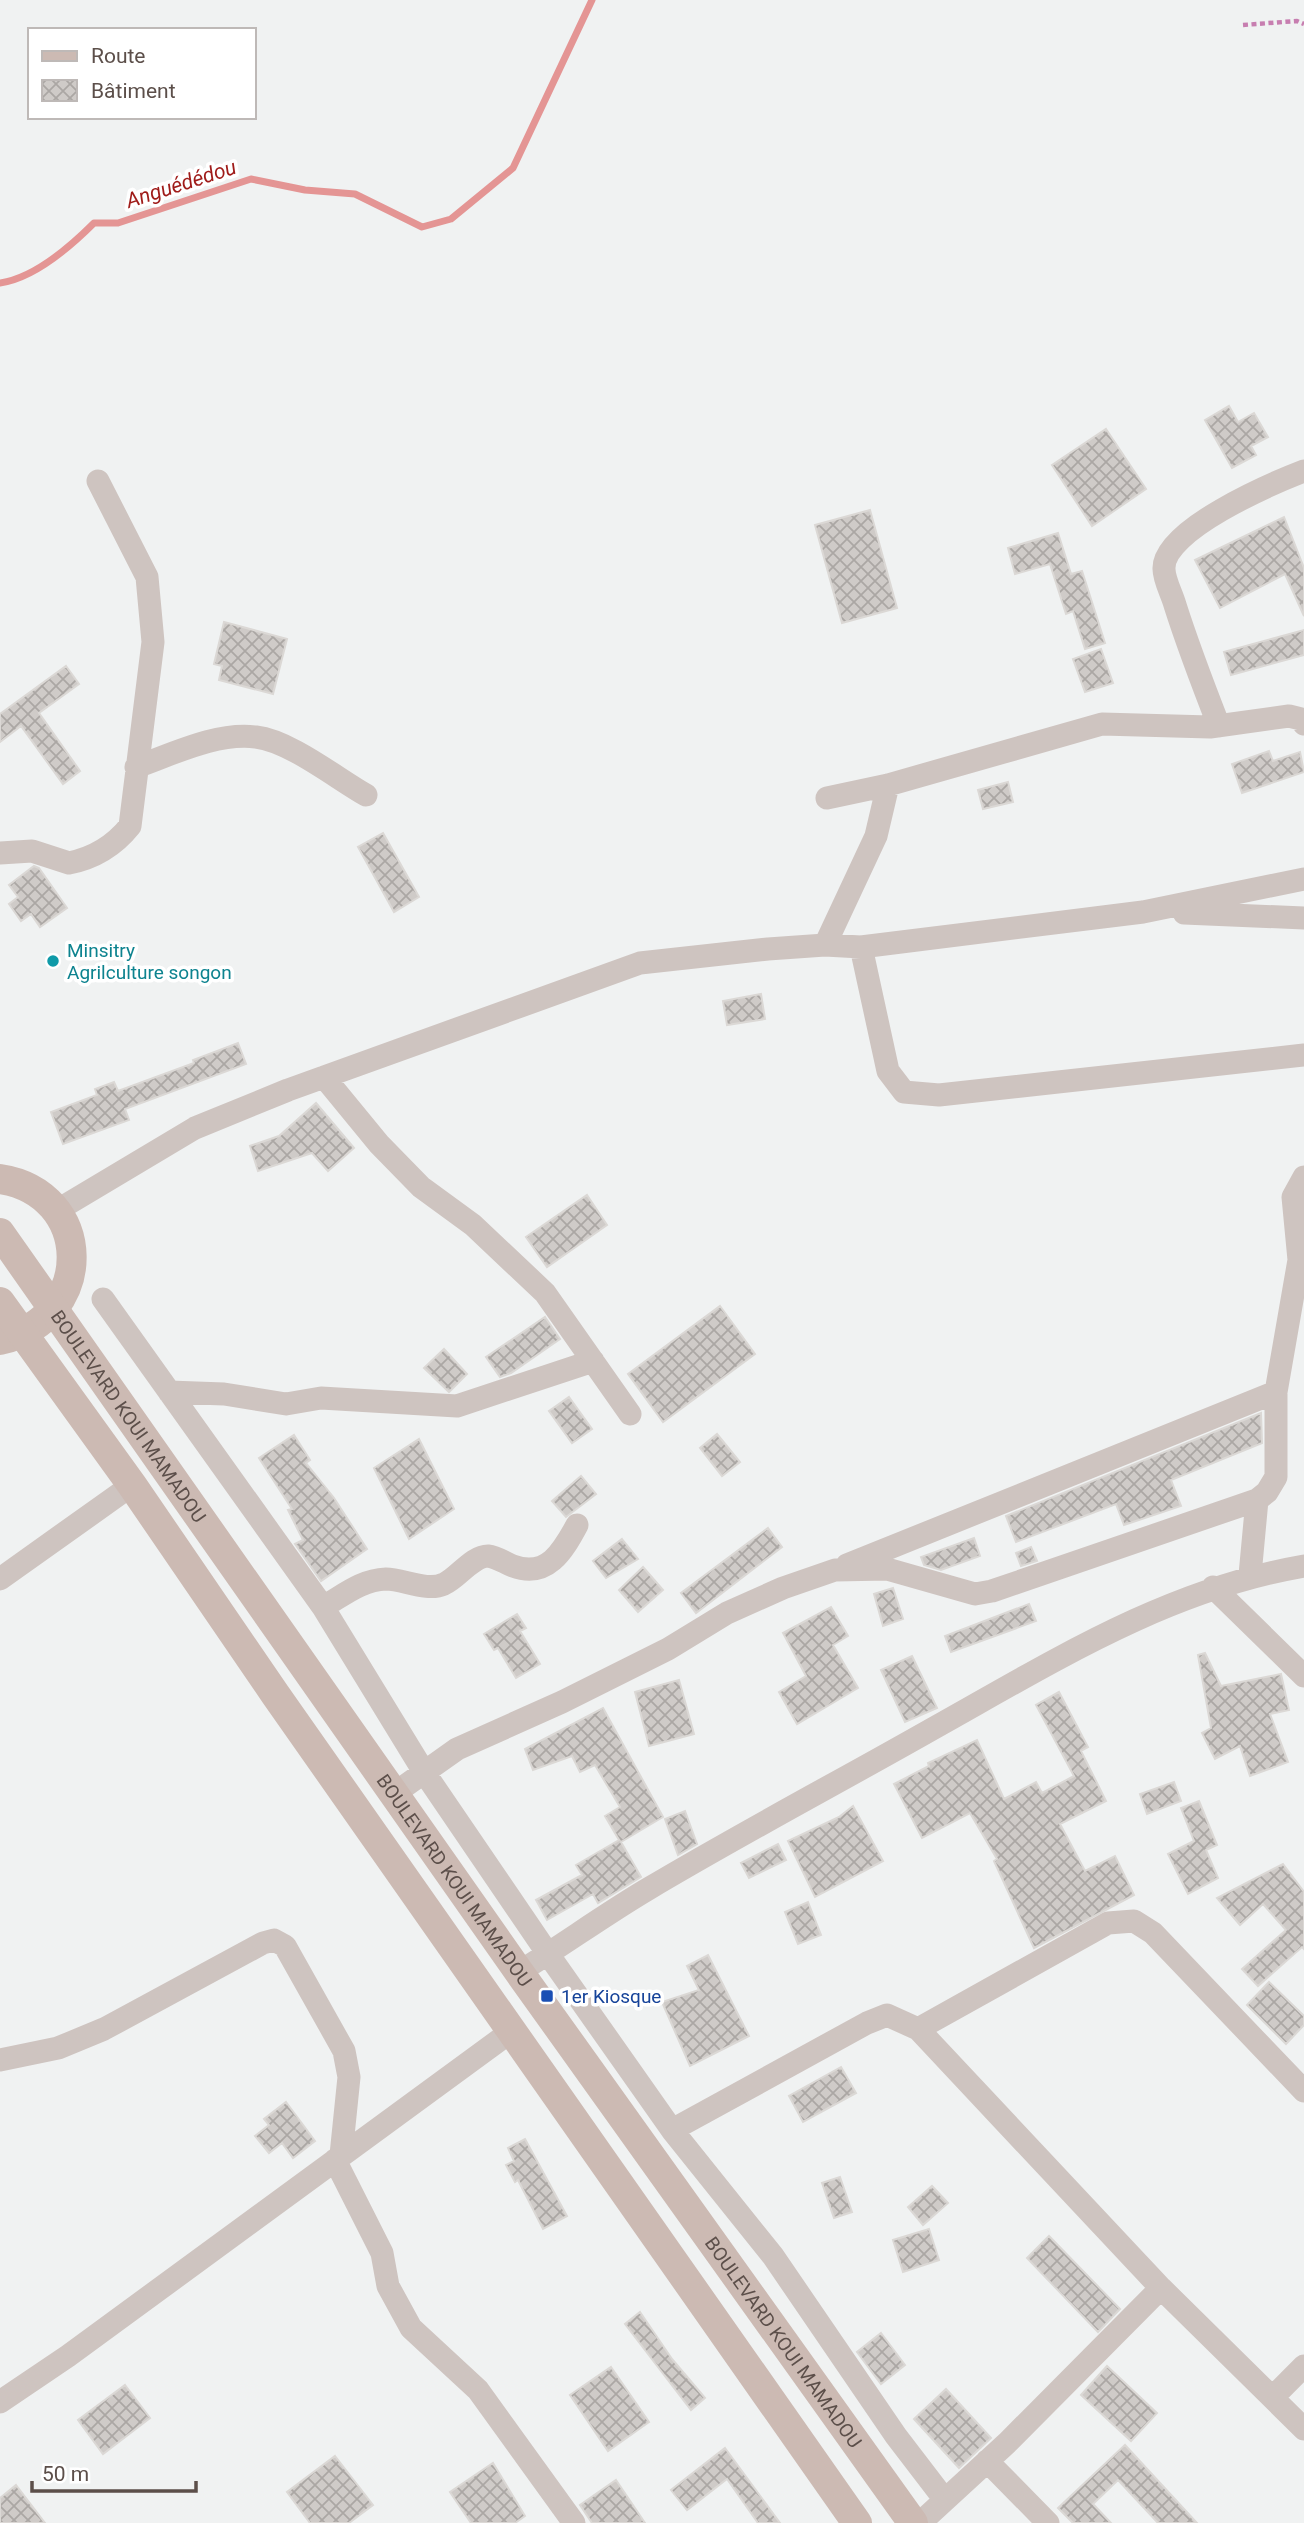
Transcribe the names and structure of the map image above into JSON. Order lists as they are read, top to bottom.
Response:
{
  "streets": {
    "main road": ["BOULEVARD KOUI MAMADOU"]
  },
  "water": ["Anguédédou"],
  "places": {
    "other": ["Minsitry Agrilculture songon"],
    "transit": ["1er Kiosque"]
  },
  "legend": ["Route", "Bâtiment"],
  "scale_bar": "50 m"
}
